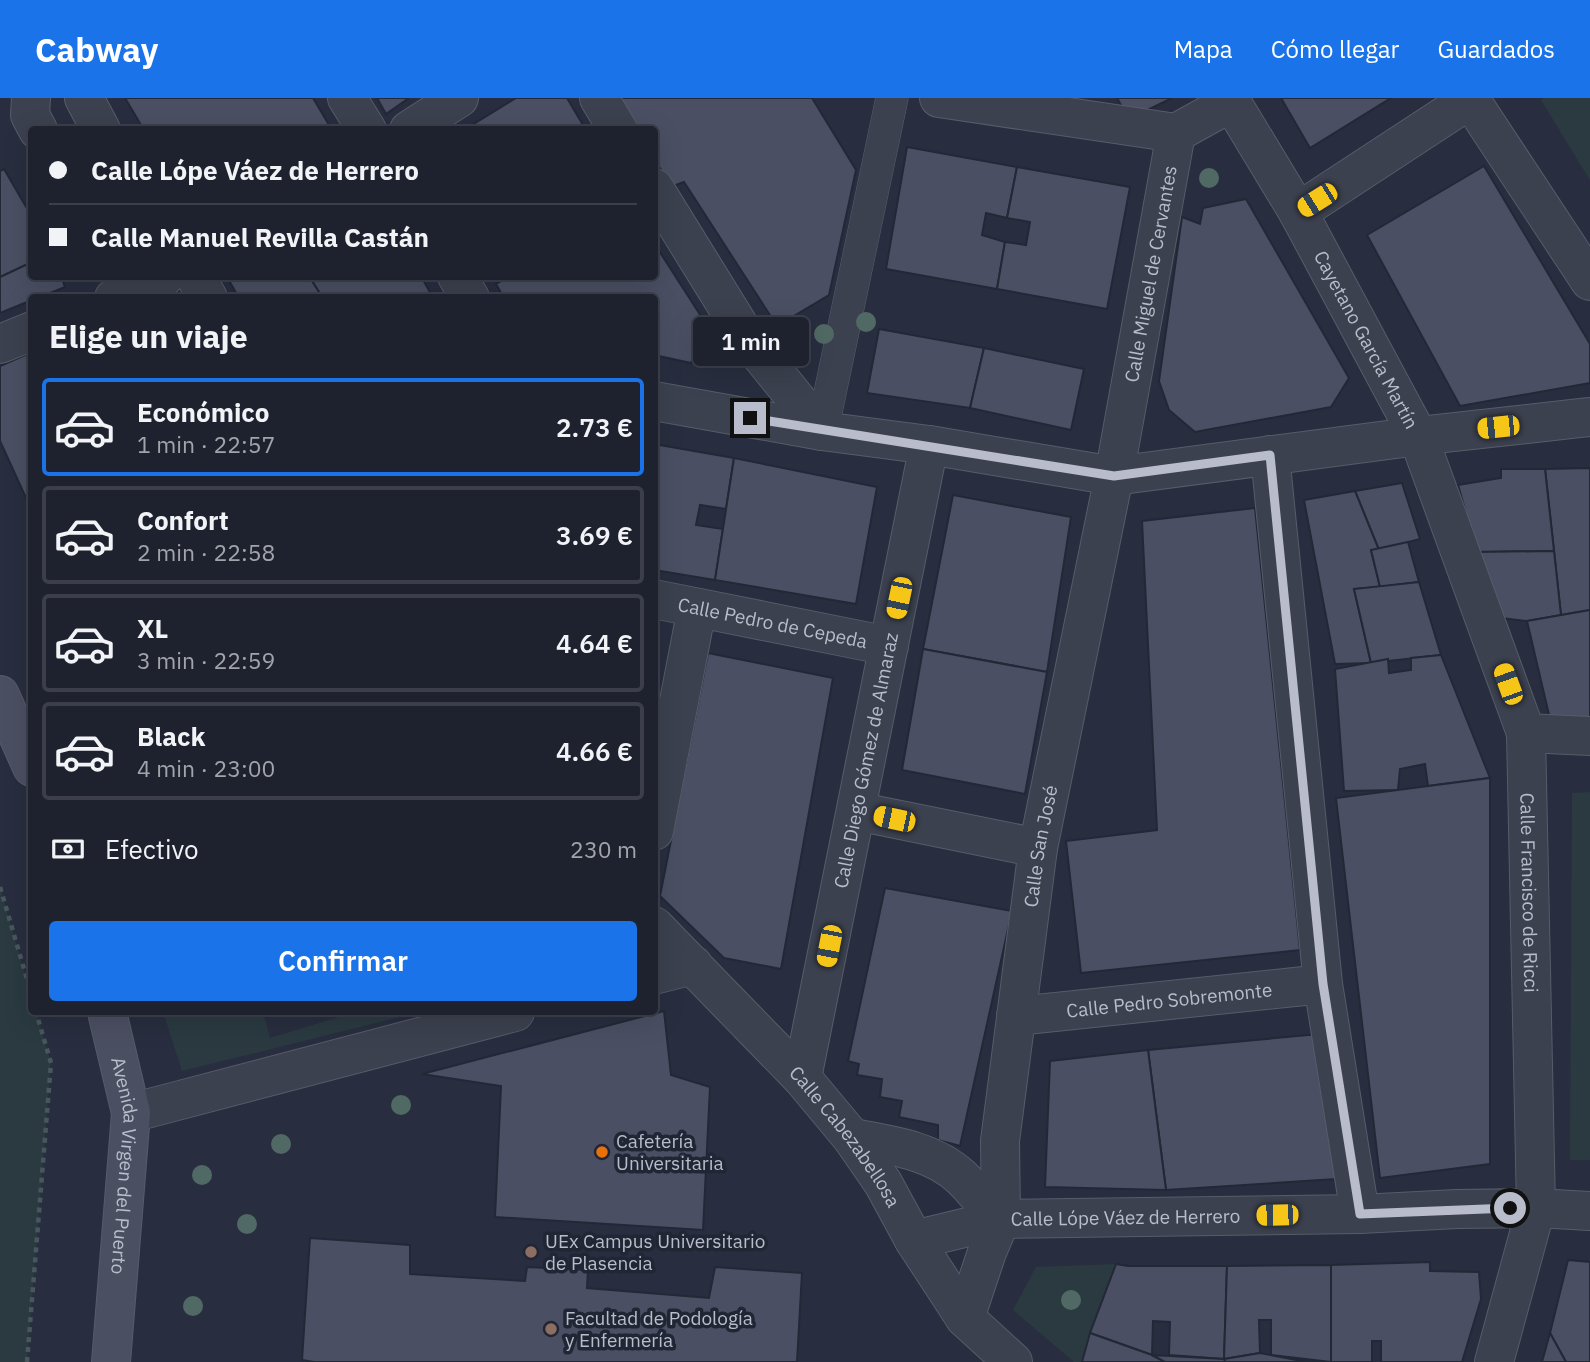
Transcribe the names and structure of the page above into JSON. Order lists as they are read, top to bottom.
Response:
{
  "streets": {
    "main road": ["Avenida Virgen del Puerto"],
    "street": [
      "Calle Miguel de Cervantes",
      "Cayetano García Martín",
      "Calle Pedro de Cepeda",
      "Calle Diego Gómez de Almaraz",
      "Calle San José",
      "Calle Francisco de Ricci",
      "Calle Pedro Sobremonte",
      "Calle Cabezabellosa",
      "Calle Lópe Váez de Herrero"
    ]
  },
  "crossings": [
    ["Calle Miguel de Cervantes", "Calle San José"],
    ["Cayetano García Martín", "Calle Francisco de Ricci"],
    ["Calle Pedro de Cepeda", "Calle Diego Gómez de Almaraz"],
    ["Calle Diego Gómez de Almaraz", "Calle Cabezabellosa"],
    ["Calle San José", "Calle Pedro Sobremonte"],
    ["Calle San José", "Calle Lópe Váez de Herrero"],
    ["Calle Francisco de Ricci", "Calle Lópe Váez de Herrero"],
    ["Calle Cabezabellosa", "Calle Lópe Váez de Herrero"]
  ],
  "places": ["Cafetería Universitaria", "UEx Campus Universitario de Plasencia", "Facultad de Podología y Enfermería"],
  "page": {
    "header": "Cabway",
    "nav": ["Mapa", "Cómo llegar", "Guardados"],
    "banner": ["Calle Lópe Váez de Herrero", "Calle Manuel Revilla Castán"],
    "heading": "Elige un viaje",
    "bubble": "1 min",
    "list": [
      {
        "name": "Económico",
        "note": "1 min · 22:57",
        "value": "2.73 €"
      },
      {
        "name": "Confort",
        "note": "2 min · 22:58",
        "value": "3.69 €"
      },
      {
        "name": "XL",
        "note": "3 min · 22:59",
        "value": "4.64 €"
      },
      {
        "name": "Black",
        "note": "4 min · 23:00",
        "value": "4.66 €"
      }
    ],
    "pay": ["Efectivo", "230 m"],
    "buttons": "Confirmar"
  }
}
